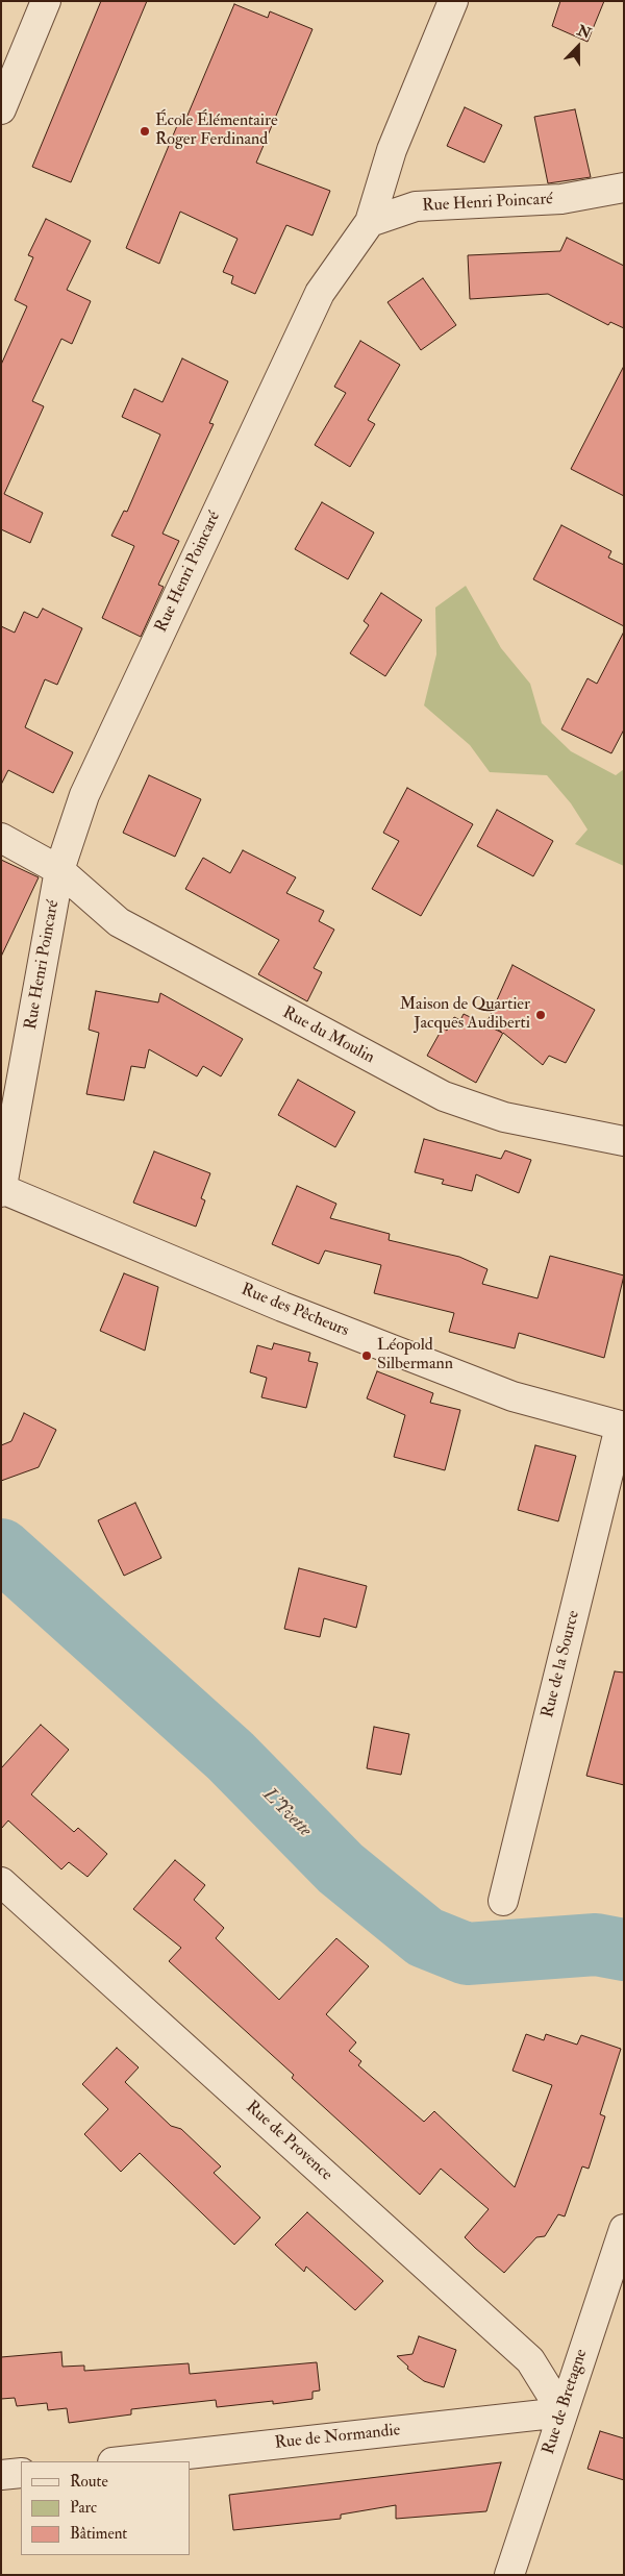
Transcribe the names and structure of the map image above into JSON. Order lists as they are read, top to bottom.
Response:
{
  "streets": {
    "street": [
      "Rue Henri Poincaré",
      "Rue du Moulin",
      "Rue des Pêcheurs",
      "Rue de la Source",
      "Rue de Provence",
      "Rue de Bretagne",
      "Rue de Normandie"
    ]
  },
  "crossings": [
    ["Rue Henri Poincaré", "Rue du Moulin"],
    ["Rue Henri Poincaré", "Rue des Pêcheurs"],
    ["Rue des Pêcheurs", "Rue de la Source"],
    ["Rue de Provence", "Rue de Bretagne"],
    ["Rue de Provence", "Rue de Normandie"],
    ["Rue de Bretagne", "Rue de Normandie"]
  ],
  "water": ["L'Yvette"],
  "places": ["École Élémentaire Roger Ferdinand", "Maison de Quartier Jacques Audiberti", "Léopold Silbermann"],
  "legend": ["Route", "Parc", "Bâtiment"],
  "north": "top"
}
